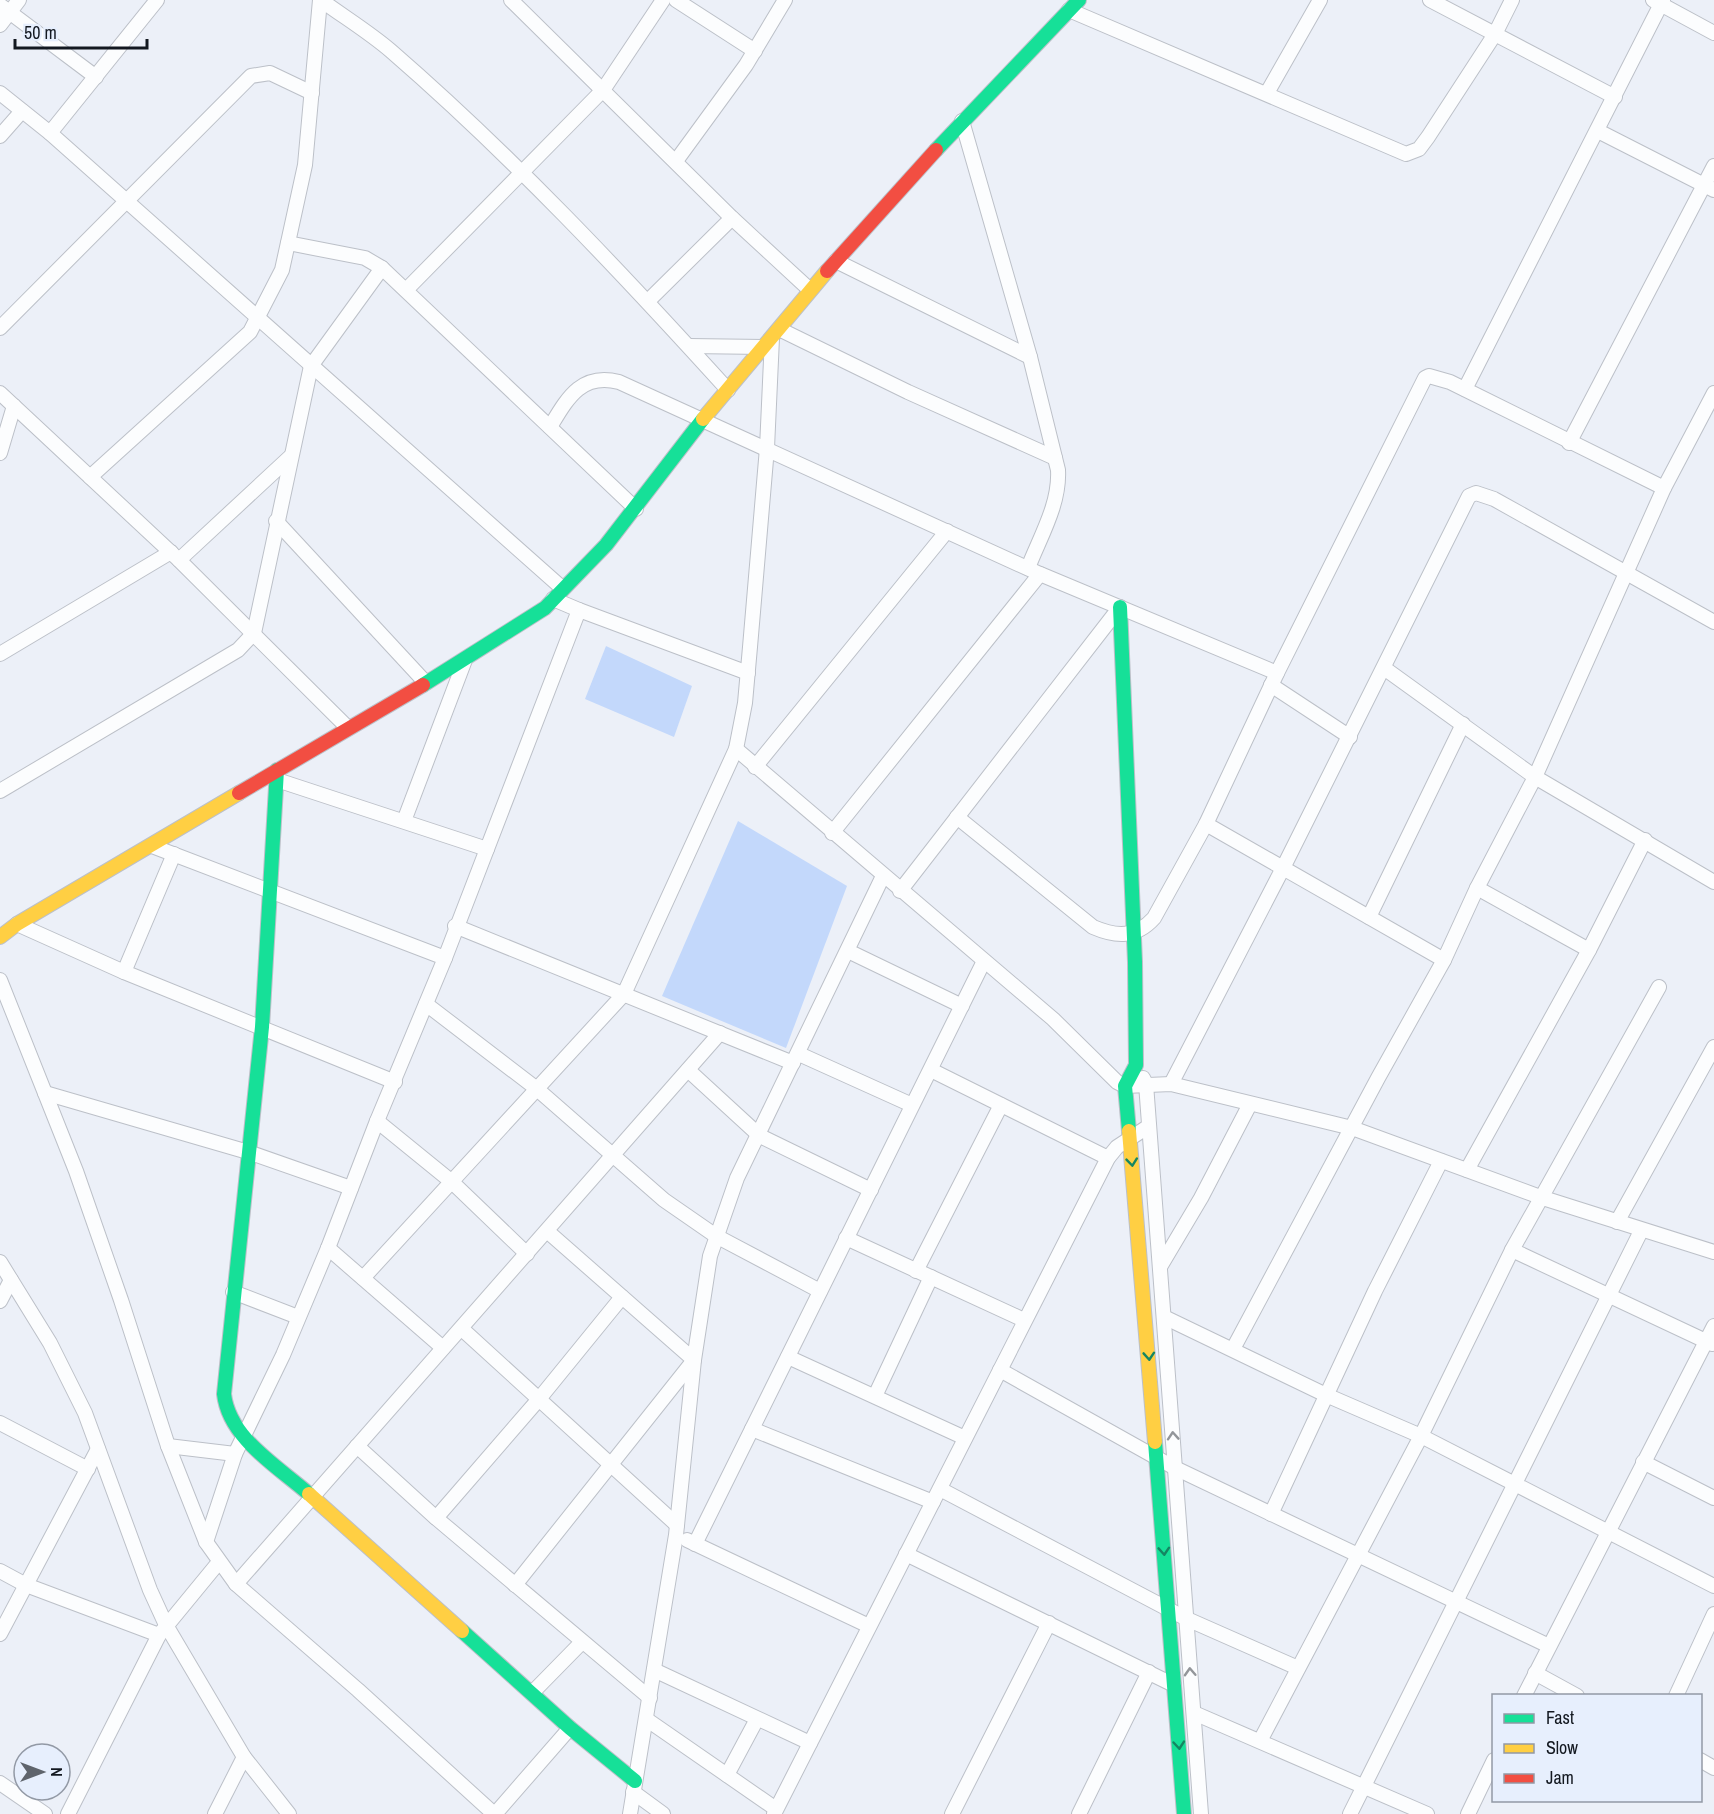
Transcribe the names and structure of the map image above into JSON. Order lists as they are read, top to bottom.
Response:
{
  "legend": ["Fast", "Slow", "Jam"],
  "scale_bar": "50 m",
  "north": "right"
}
